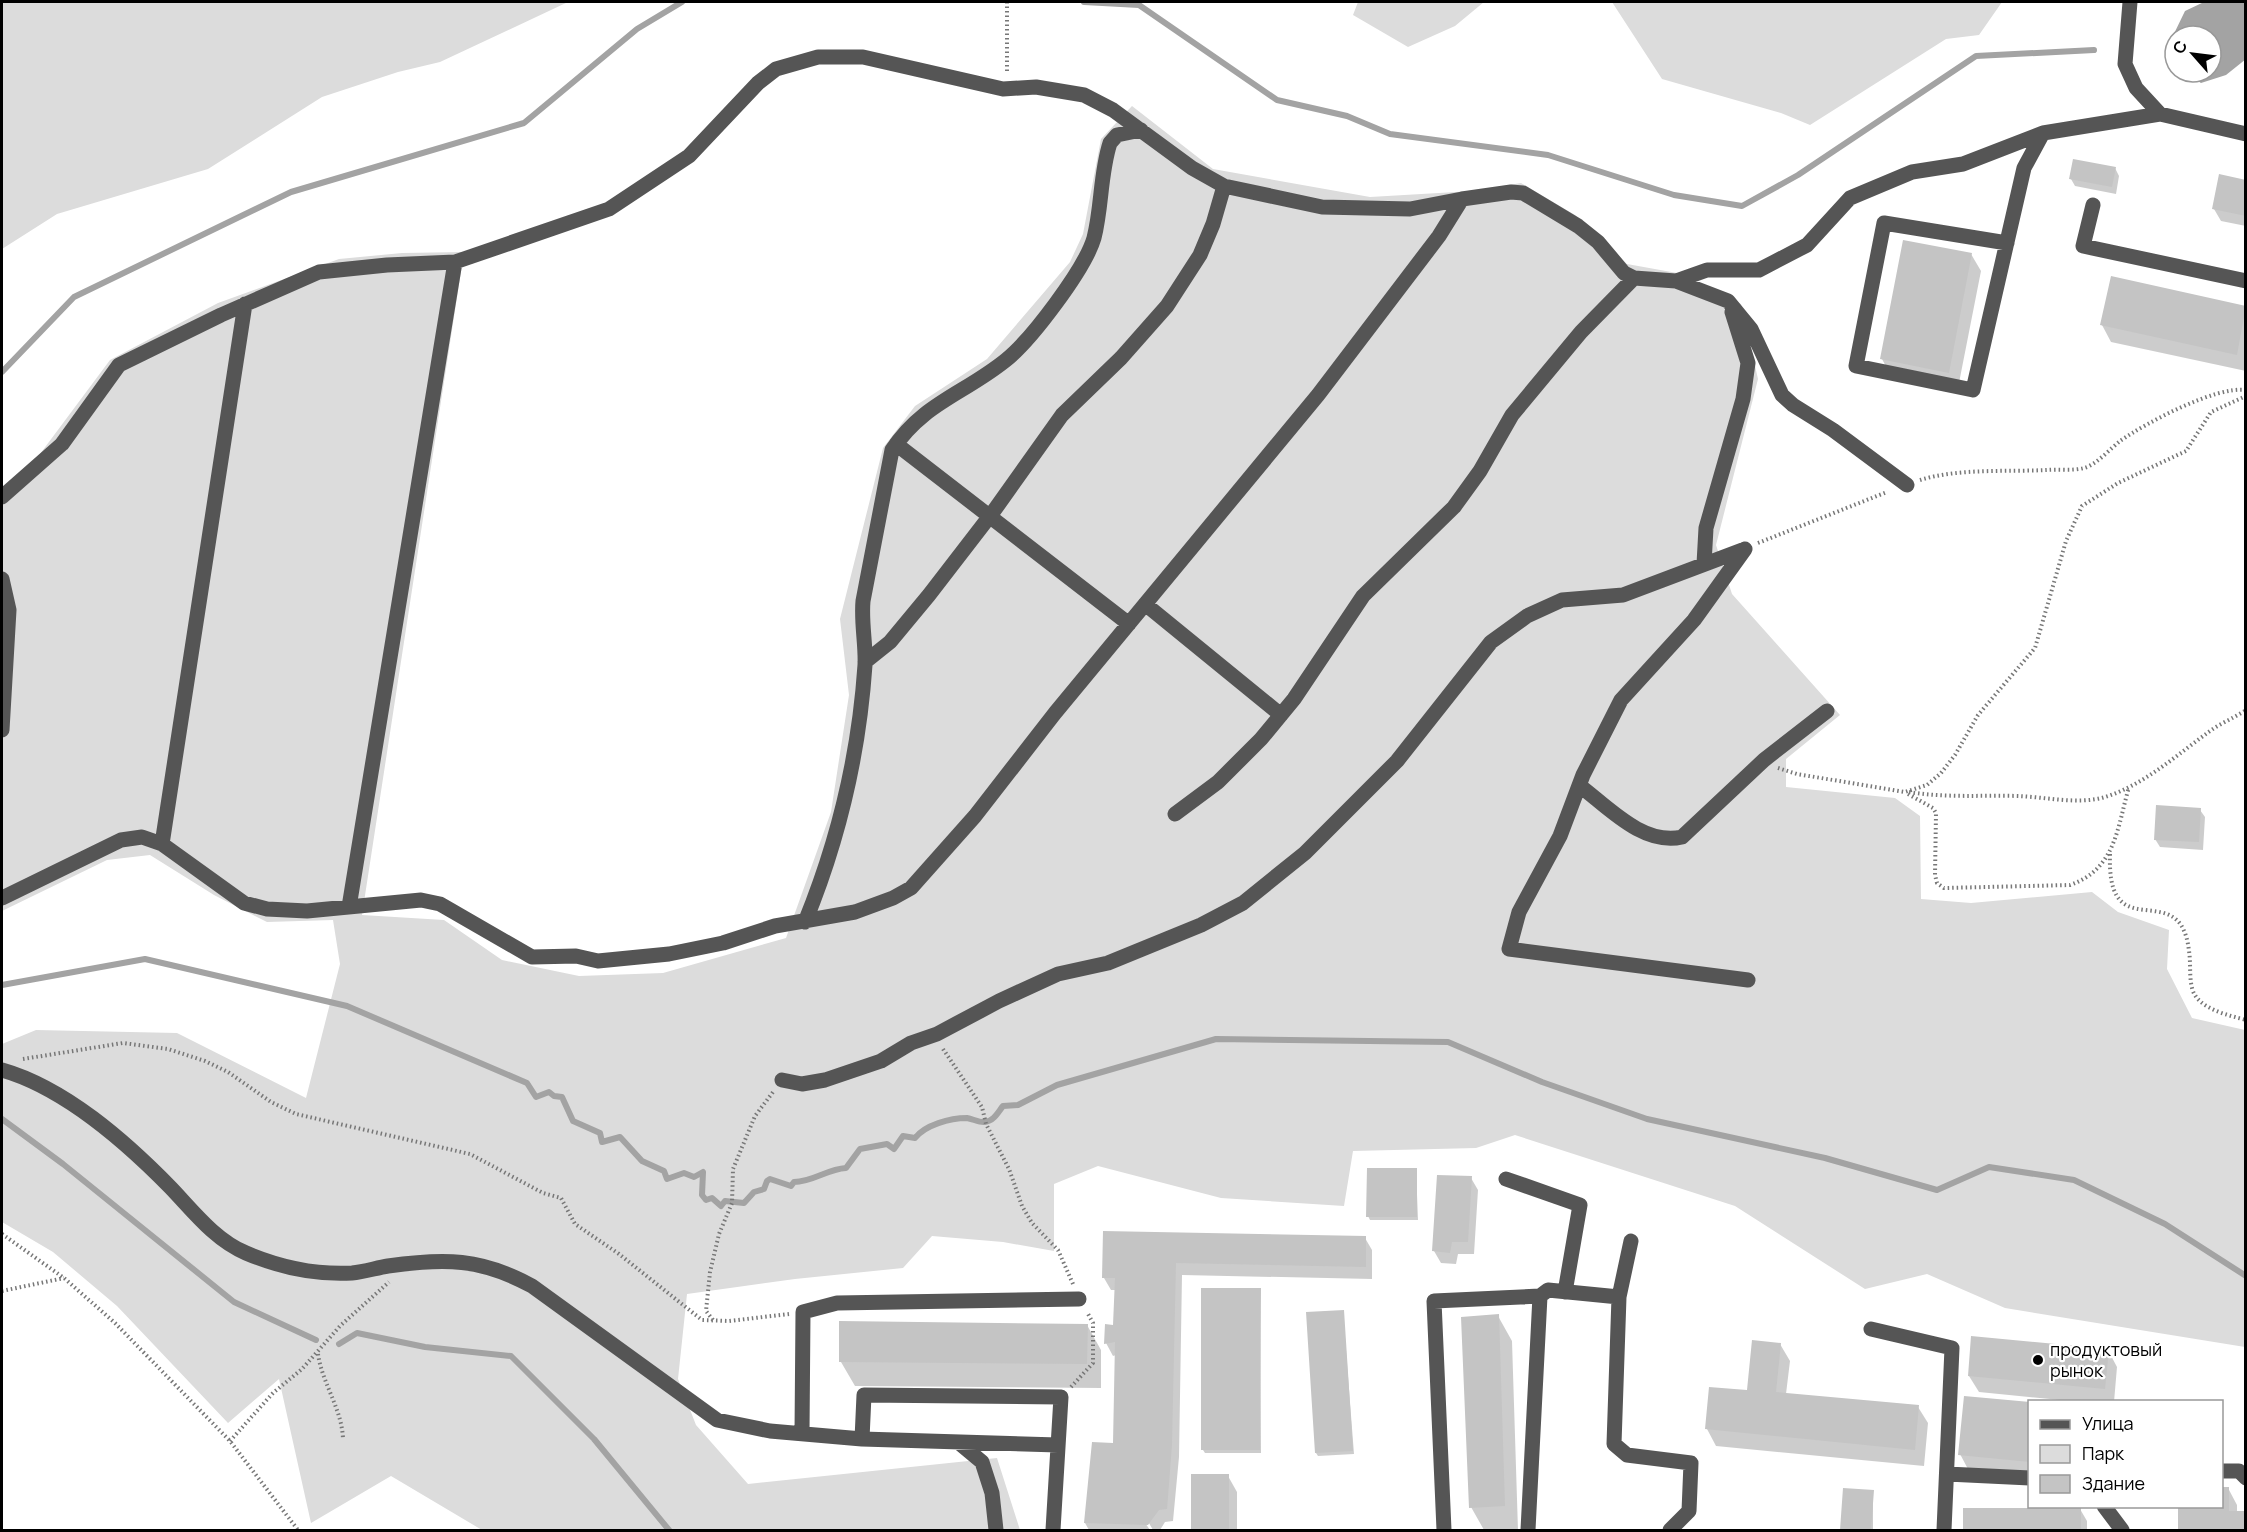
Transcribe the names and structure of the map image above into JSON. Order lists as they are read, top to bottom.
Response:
{
  "places": ["продуктовый рынок"],
  "legend": ["Улица", "Парк", "Здание"],
  "north": "top left"
}
